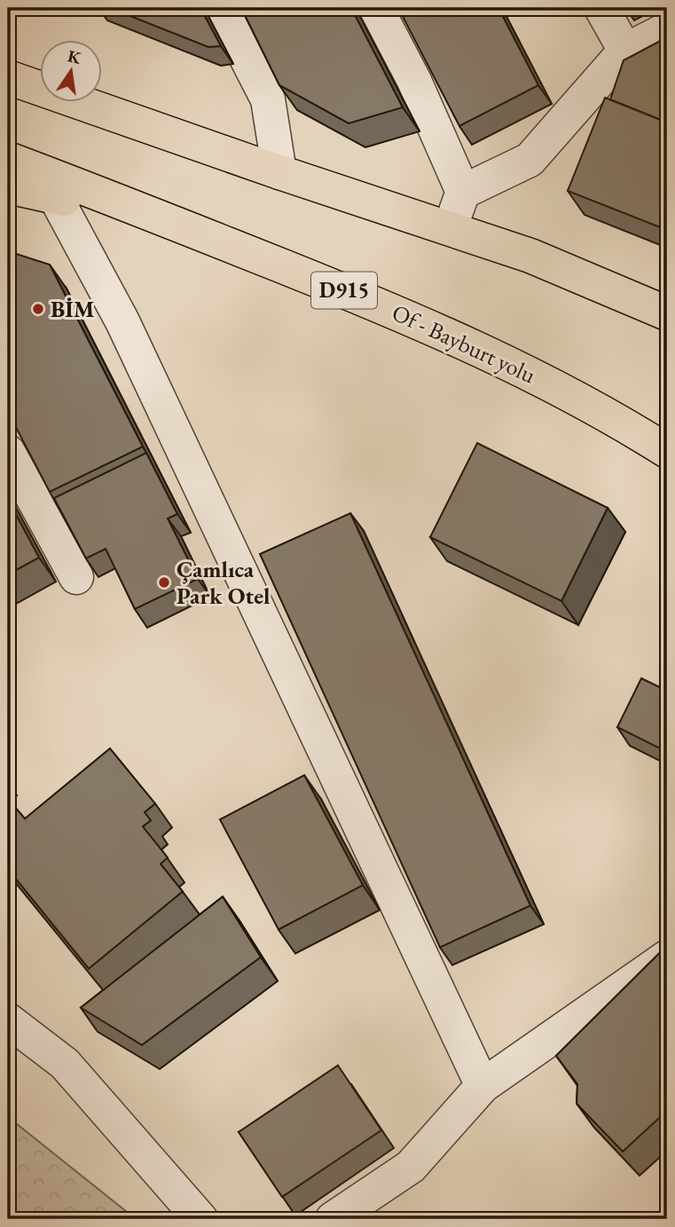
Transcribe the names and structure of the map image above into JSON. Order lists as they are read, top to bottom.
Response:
{
  "streets": {
    "highway": ["D915", "Of - Bayburt yolu"]
  },
  "places": ["BİM", "Çamlıca Park Otel"],
  "north": "top"
}
